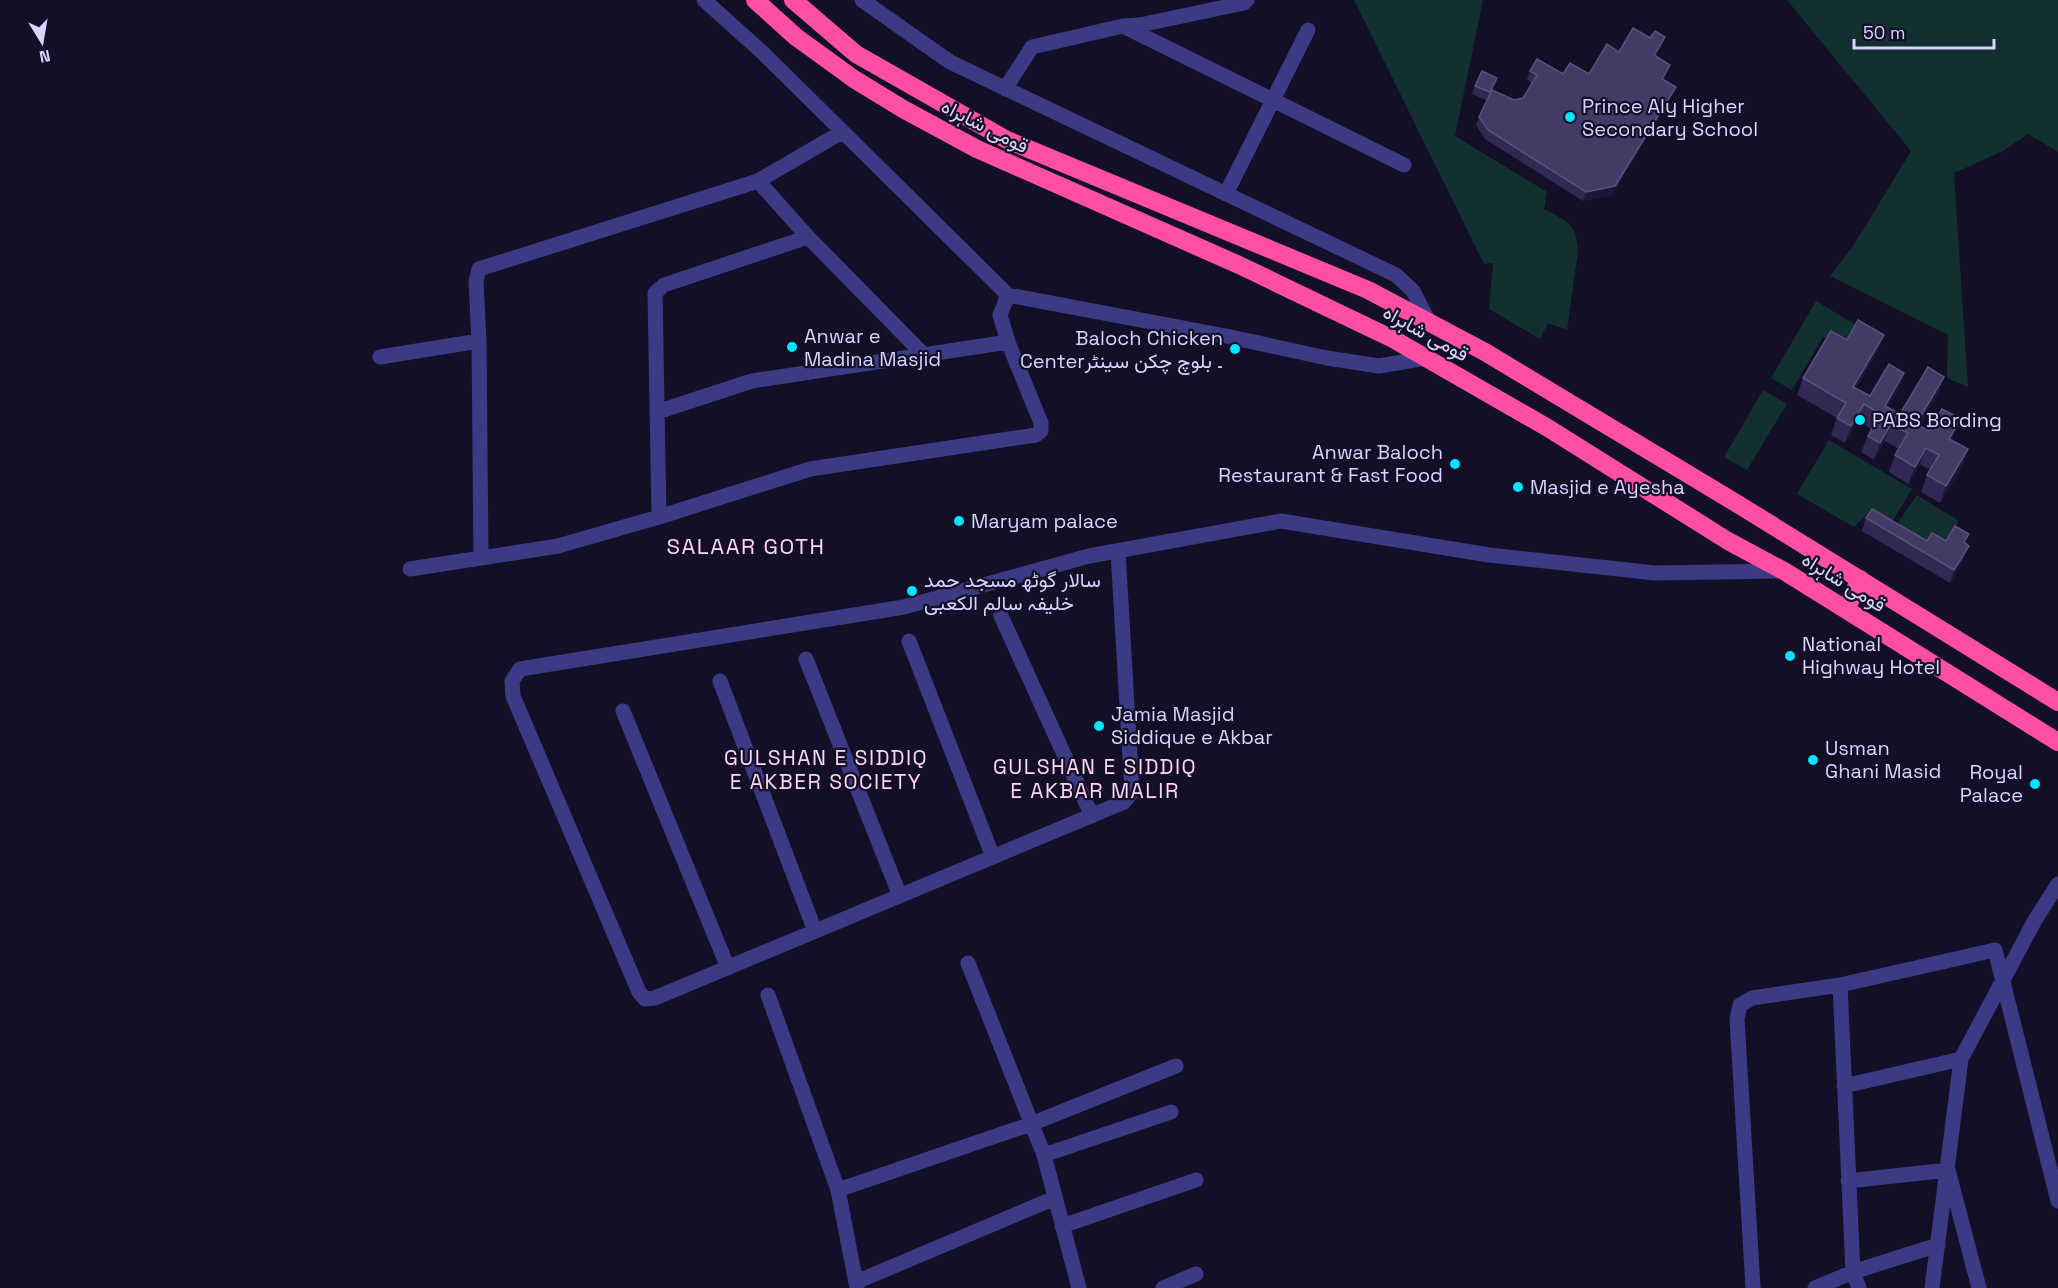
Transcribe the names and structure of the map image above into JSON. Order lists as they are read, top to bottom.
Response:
{
  "streets": {
    "highway": ["قومی شاہراہ"]
  },
  "districts": ["SALAAR GOTH", "GULSHAN E SIDDIQ E AKBER SOCIETY", "GULSHAN E SIDDIQ E AKBAR MALIR"],
  "places": [
    "Prince Aly Higher Secondary School",
    "Anwar e Madina Masjid",
    "Baloch Chicken Center۔ بلوچ چکن سینٹر",
    "PABS Bording",
    "Anwar Baloch Restaurant & Fast Food",
    "Masjid e Ayesha",
    "Maryam palace",
    "سالار گوٹھ مسجد حمد خلیفہ سالم الکعبی",
    "National Highway Hotel",
    "Jamia Masjid Siddique e Akbar",
    "Usman Ghani Masid",
    "Royal Palace"
  ],
  "scale_bar": "50 m",
  "north": "bottom"
}
